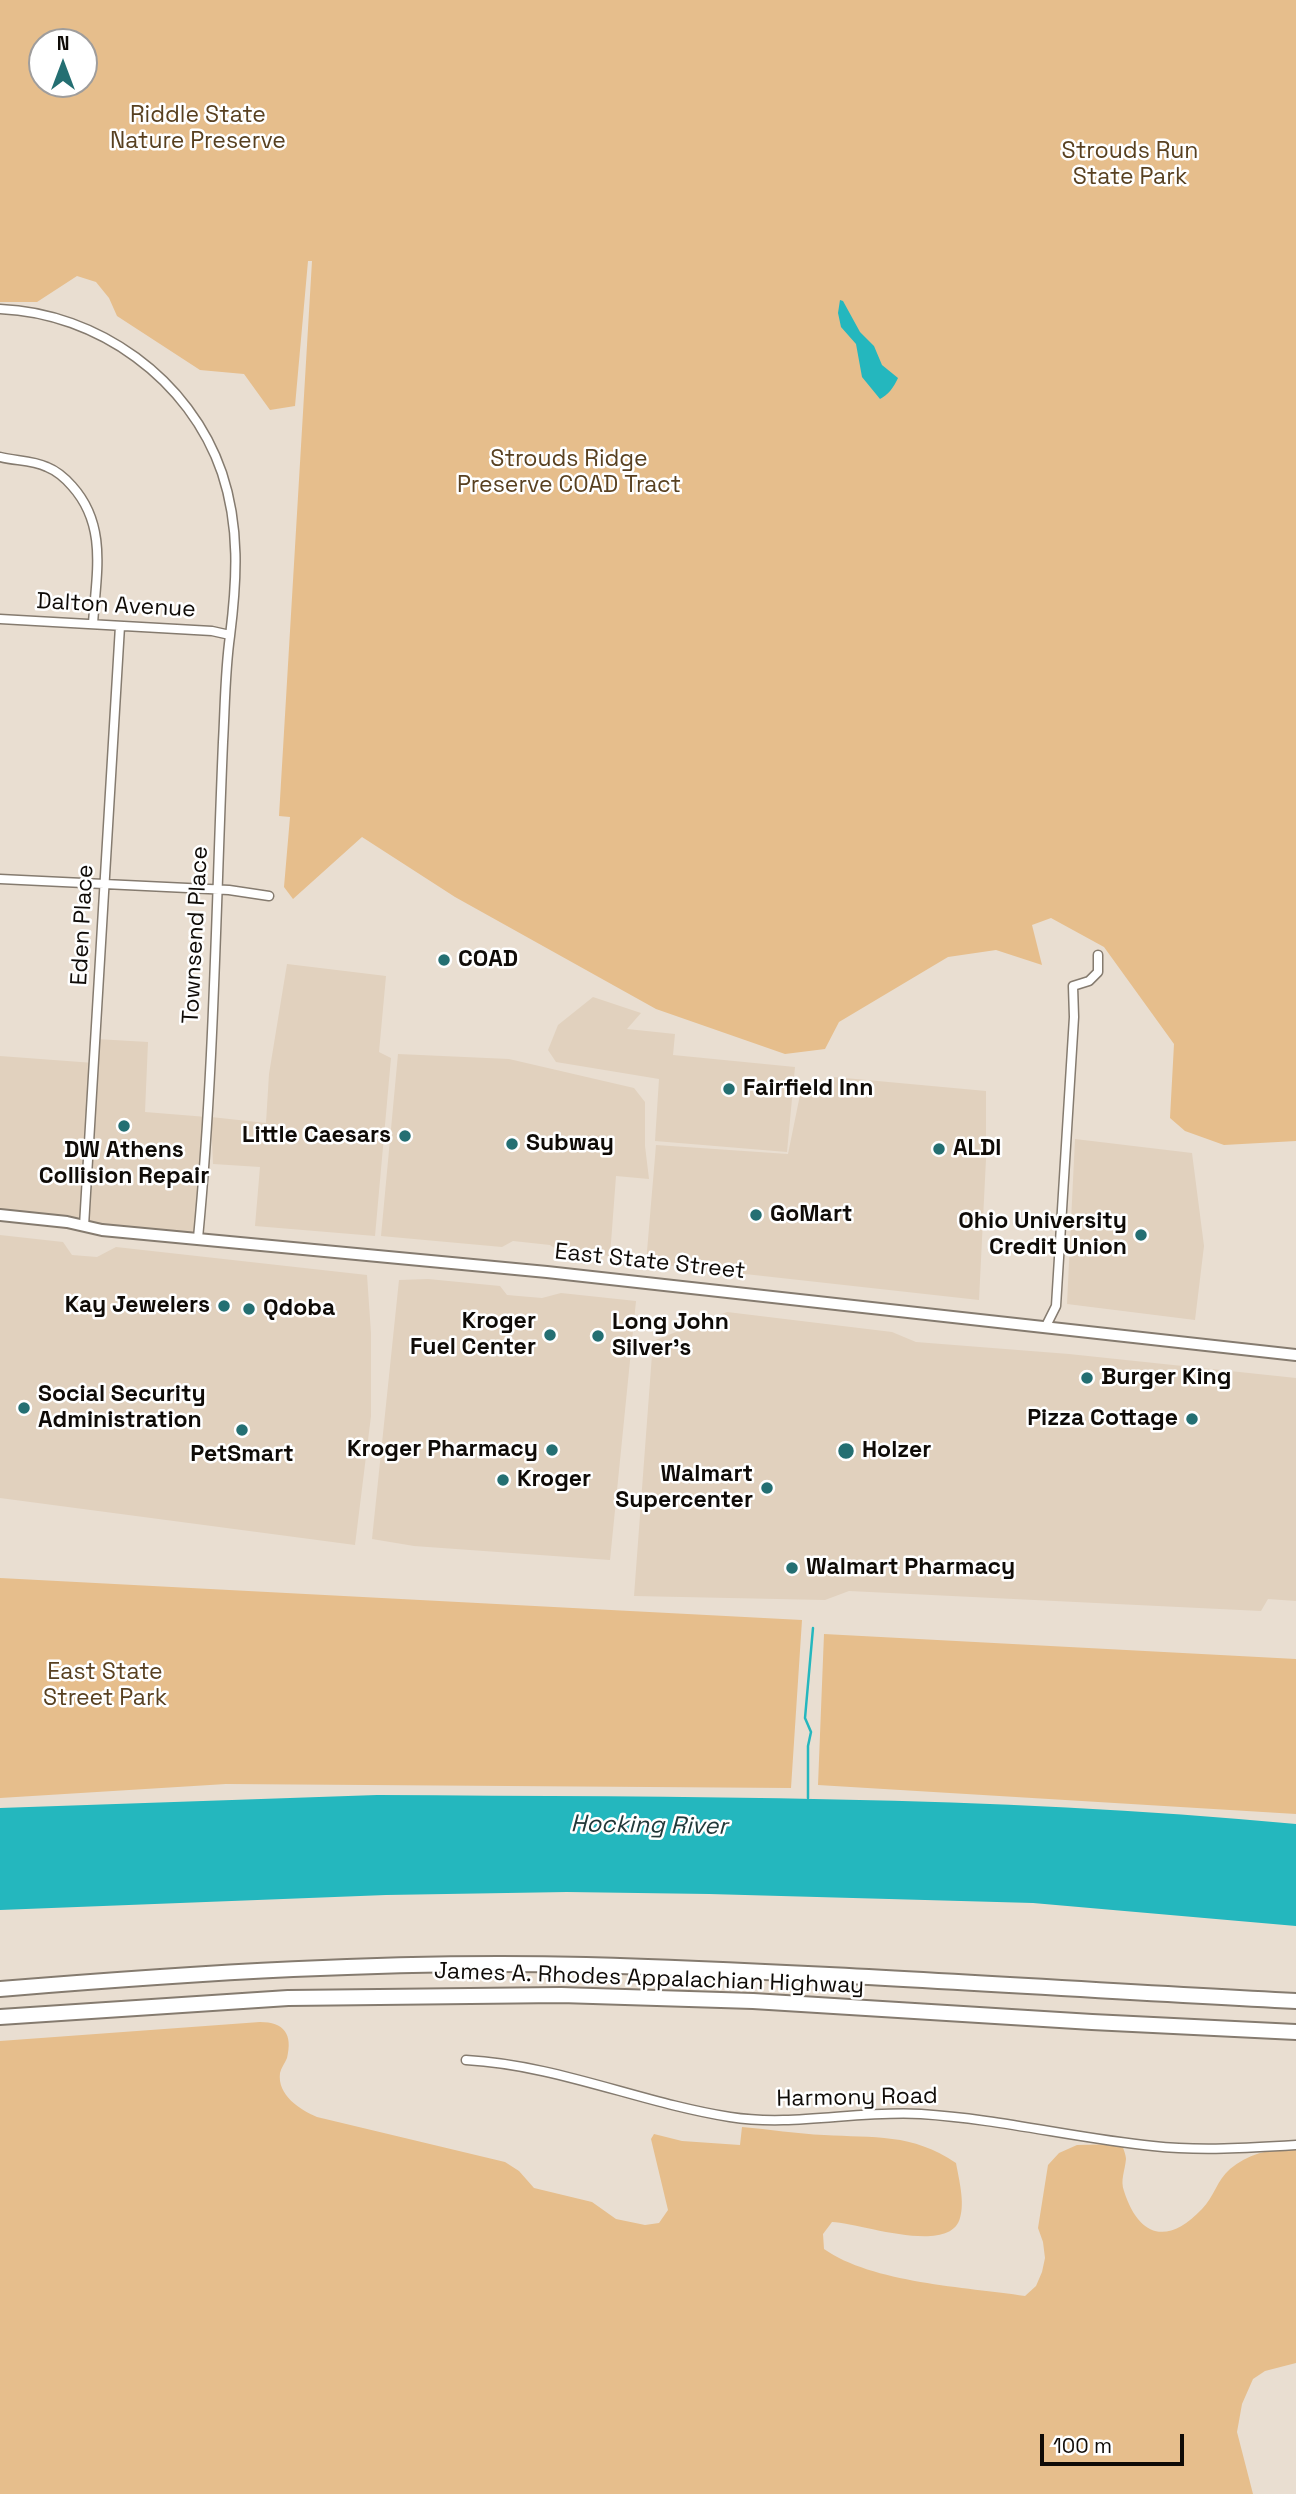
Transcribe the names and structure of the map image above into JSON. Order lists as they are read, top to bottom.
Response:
{
  "streets": {
    "highway": ["James A. Rhodes Appalachian Highway"],
    "main road": ["East State Street"],
    "street": [
      "Dalton Avenue",
      "Eden Place",
      "Townsend Place",
      "Harmony Road"
    ]
  },
  "crossings": [
    ["Dalton Avenue", "Eden Place"],
    ["Dalton Avenue", "Townsend Place"],
    ["Eden Place", "East State Street"],
    ["Townsend Place", "East State Street"]
  ],
  "water": ["Hocking River"],
  "parks": [
    "Riddle State Nature Preserve",
    "Strouds Run State Park",
    "Strouds Ridge Preserve COAD Tract",
    "East State Street Park"
  ],
  "places": [
    "COAD",
    "Fairfield Inn",
    "DW Athens Collision Repair",
    "Little Caesars",
    "Subway",
    "ALDI",
    "GoMart",
    "Ohio University Credit Union",
    "Kay Jewelers",
    "Qdoba",
    "Kroger Fuel Center",
    "Long John Silver's",
    "Burger King",
    "Social Security Administration",
    "Pizza Cottage",
    "PetSmart",
    "Kroger Pharmacy",
    "Holzer",
    "Kroger",
    "Walmart Supercenter",
    "Walmart Pharmacy"
  ],
  "scale_bar": "100 m",
  "north": "top"
}
